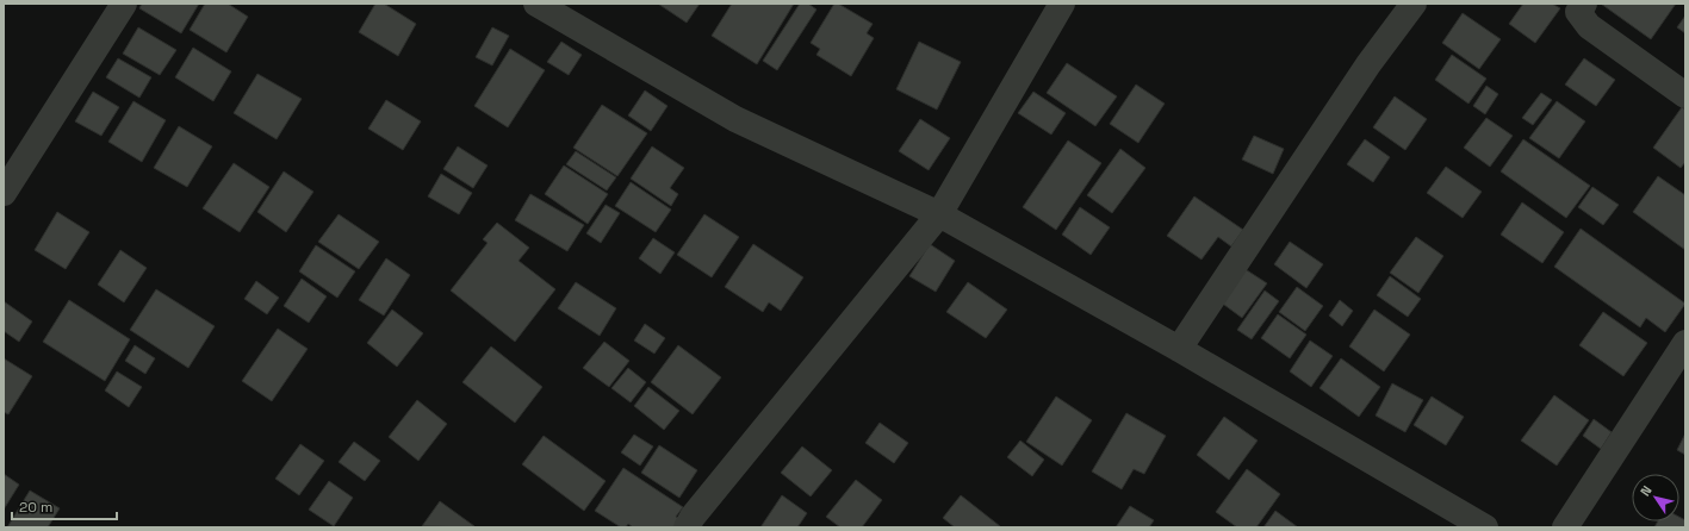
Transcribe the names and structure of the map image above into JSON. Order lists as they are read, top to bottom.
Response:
{
  "scale_bar": "20 m",
  "north": "top left"
}
